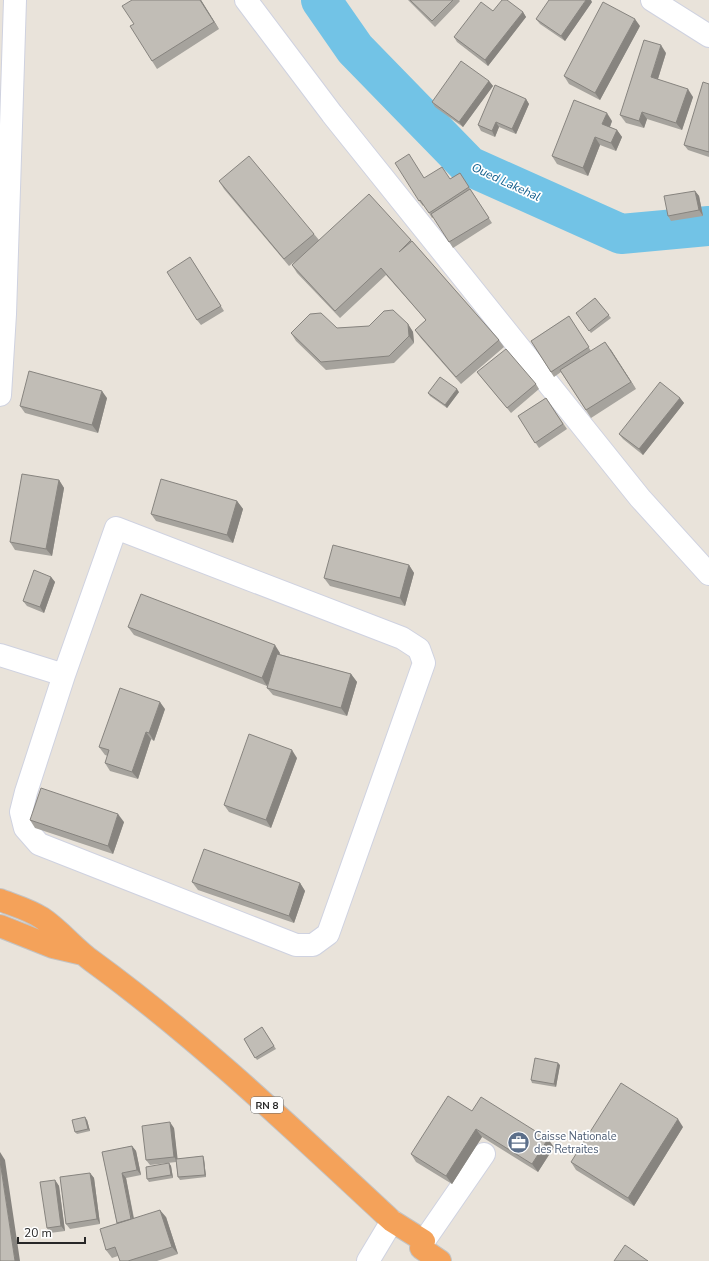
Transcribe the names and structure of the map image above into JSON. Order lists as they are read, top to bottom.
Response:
{
  "streets": {
    "highway": ["RN 8"]
  },
  "water": ["Oued Lakehal"],
  "places": {
    "office": ["Caisse Nationale des Retraites"]
  },
  "scale_bar": "20 m"
}
